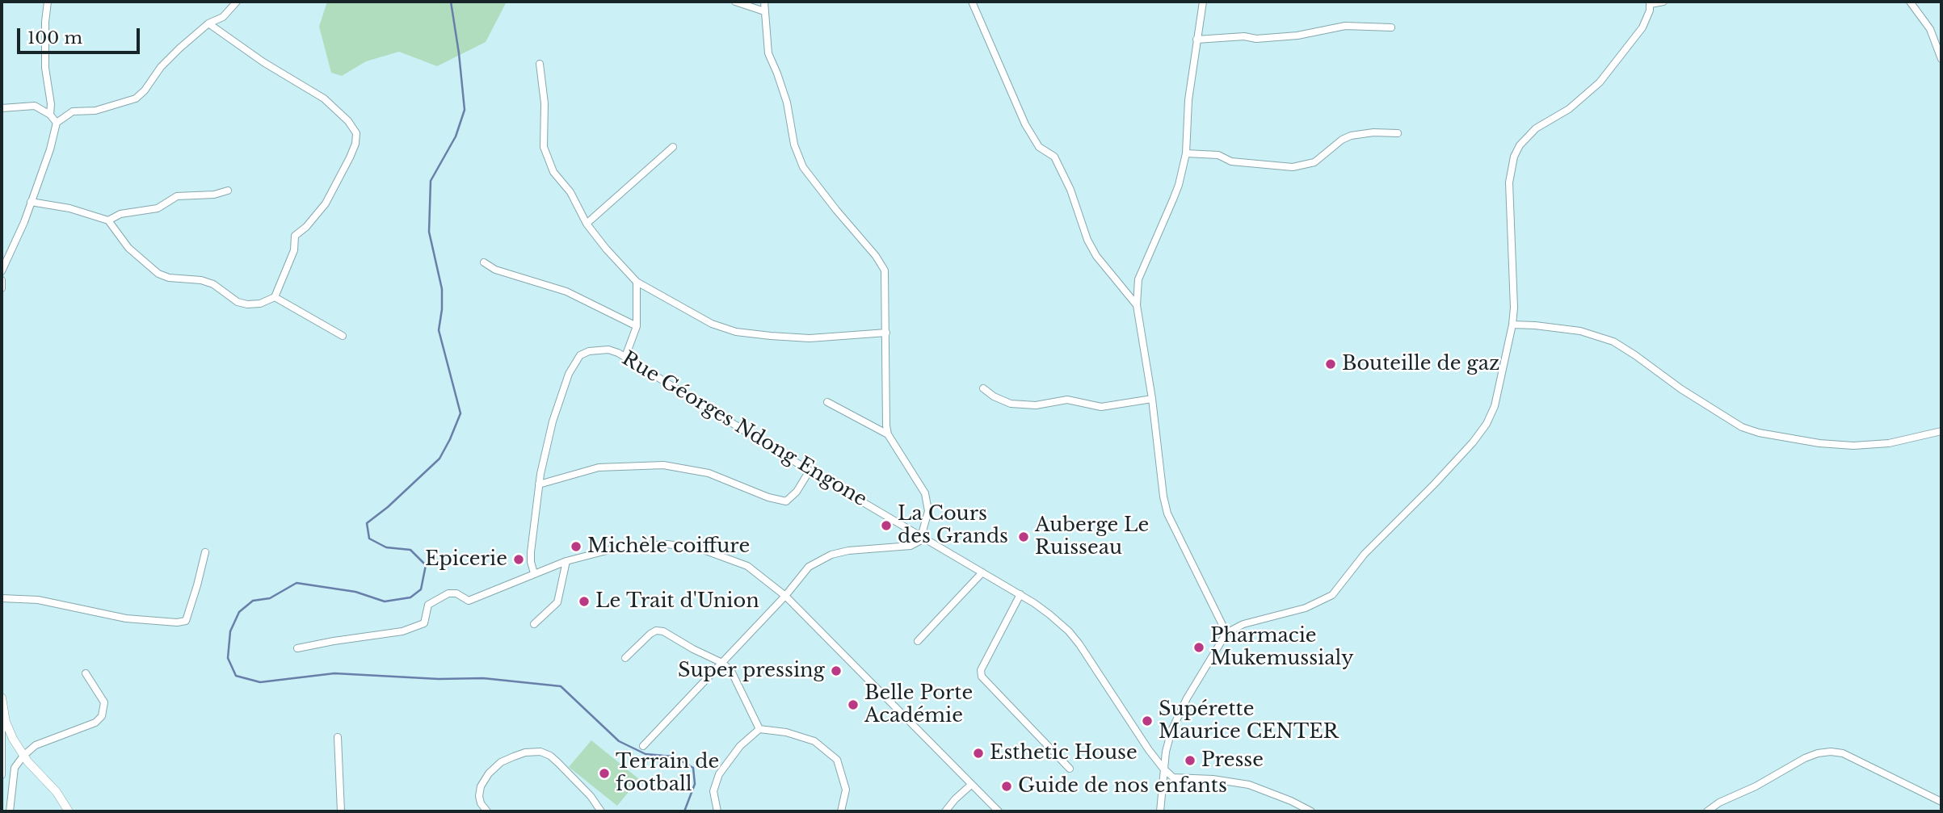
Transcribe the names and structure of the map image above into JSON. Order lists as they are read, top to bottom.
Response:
{
  "streets": {
    "street": ["Rue Géorges Ndong Engone"]
  },
  "places": [
    "Bouteille de gaz",
    "La Cours des Grands",
    "Auberge Le Ruisseau",
    "Michèle coiffure",
    "Epicerie",
    "Le Trait d'Union",
    "Pharmacie Mukemussialy",
    "Super pressing",
    "Belle Porte Académie",
    "Supérette Maurice CENTER",
    "Esthetic House",
    "Presse",
    "Terrain de football",
    "Guide de nos enfants"
  ],
  "scale_bar": "100 m"
}
